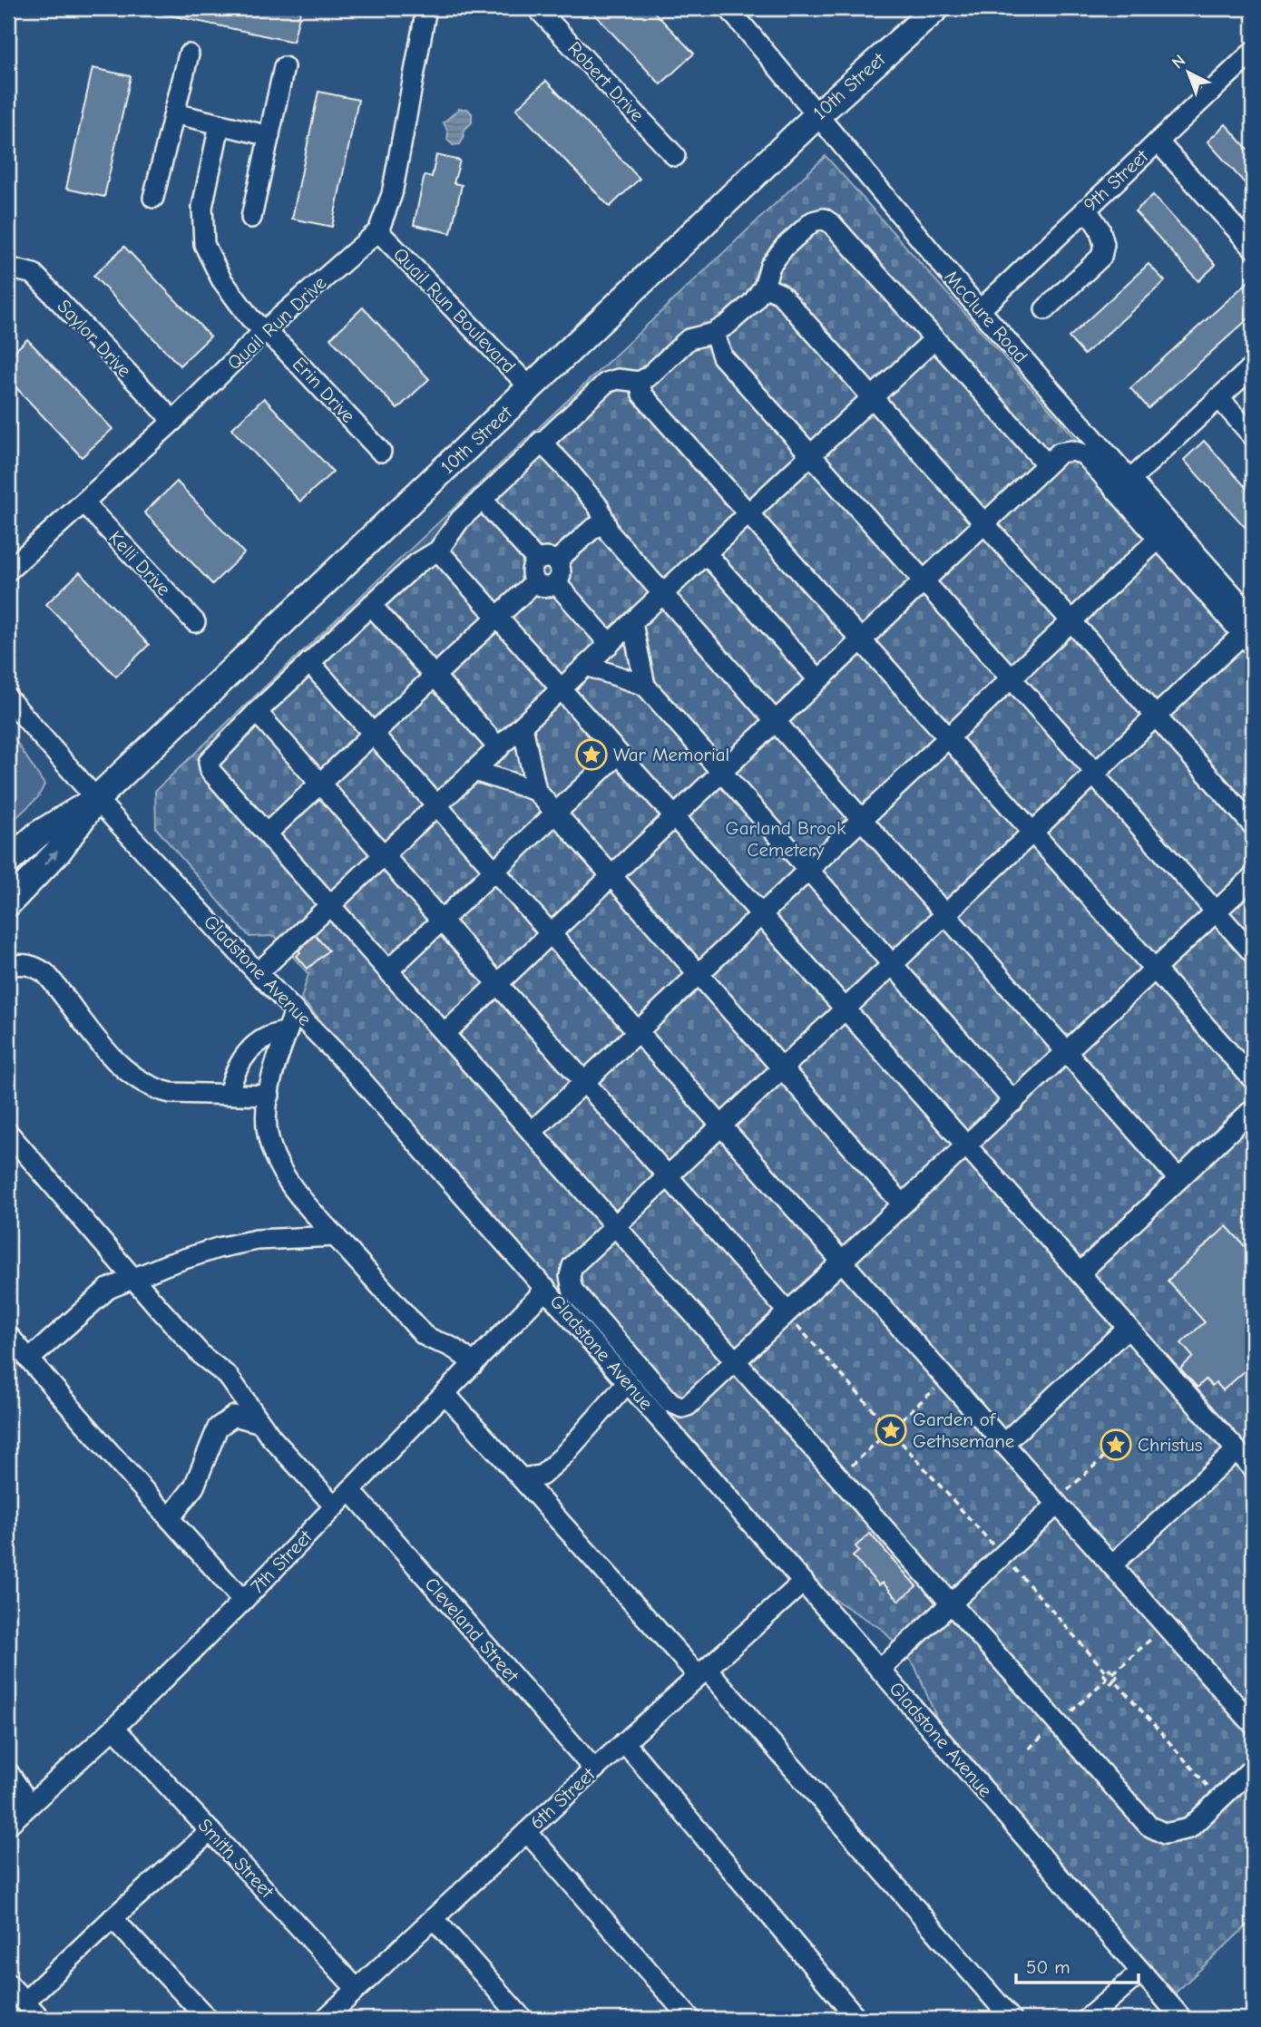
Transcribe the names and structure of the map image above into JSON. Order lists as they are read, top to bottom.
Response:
{
  "streets": {
    "main road": ["10th Street"],
    "street": [
      "Robert Drive",
      "9th Street",
      "Quail Run Boulevard",
      "McClure Road",
      "Quail Run Drive",
      "Saylor Drive",
      "Erin Drive",
      "Kelli Drive",
      "Gladstone Avenue",
      "7th Street",
      "Cleveland Street",
      "6th Street",
      "Smith Street"
    ]
  },
  "crossings": [
    ["10th Street", "Quail Run Boulevard"],
    ["10th Street", "McClure Road"],
    ["10th Street", "Gladstone Avenue"],
    ["9th Street", "McClure Road"],
    ["Quail Run Boulevard", "Quail Run Drive"],
    ["Quail Run Drive", "Saylor Drive"],
    ["Quail Run Drive", "Erin Drive"],
    ["Quail Run Drive", "Kelli Drive"],
    ["Gladstone Avenue", "7th Street"],
    ["Gladstone Avenue", "6th Street"],
    ["7th Street", "Cleveland Street"],
    ["7th Street", "Smith Street"],
    ["Cleveland Street", "6th Street"],
    ["6th Street", "Smith Street"]
  ],
  "parks": ["Garland Brook Cemetery"],
  "places": {
    "place": ["War Memorial", "Garden of Gethsemane", "Christus"]
  },
  "scale_bar": "50 m",
  "north": "top left"
}
